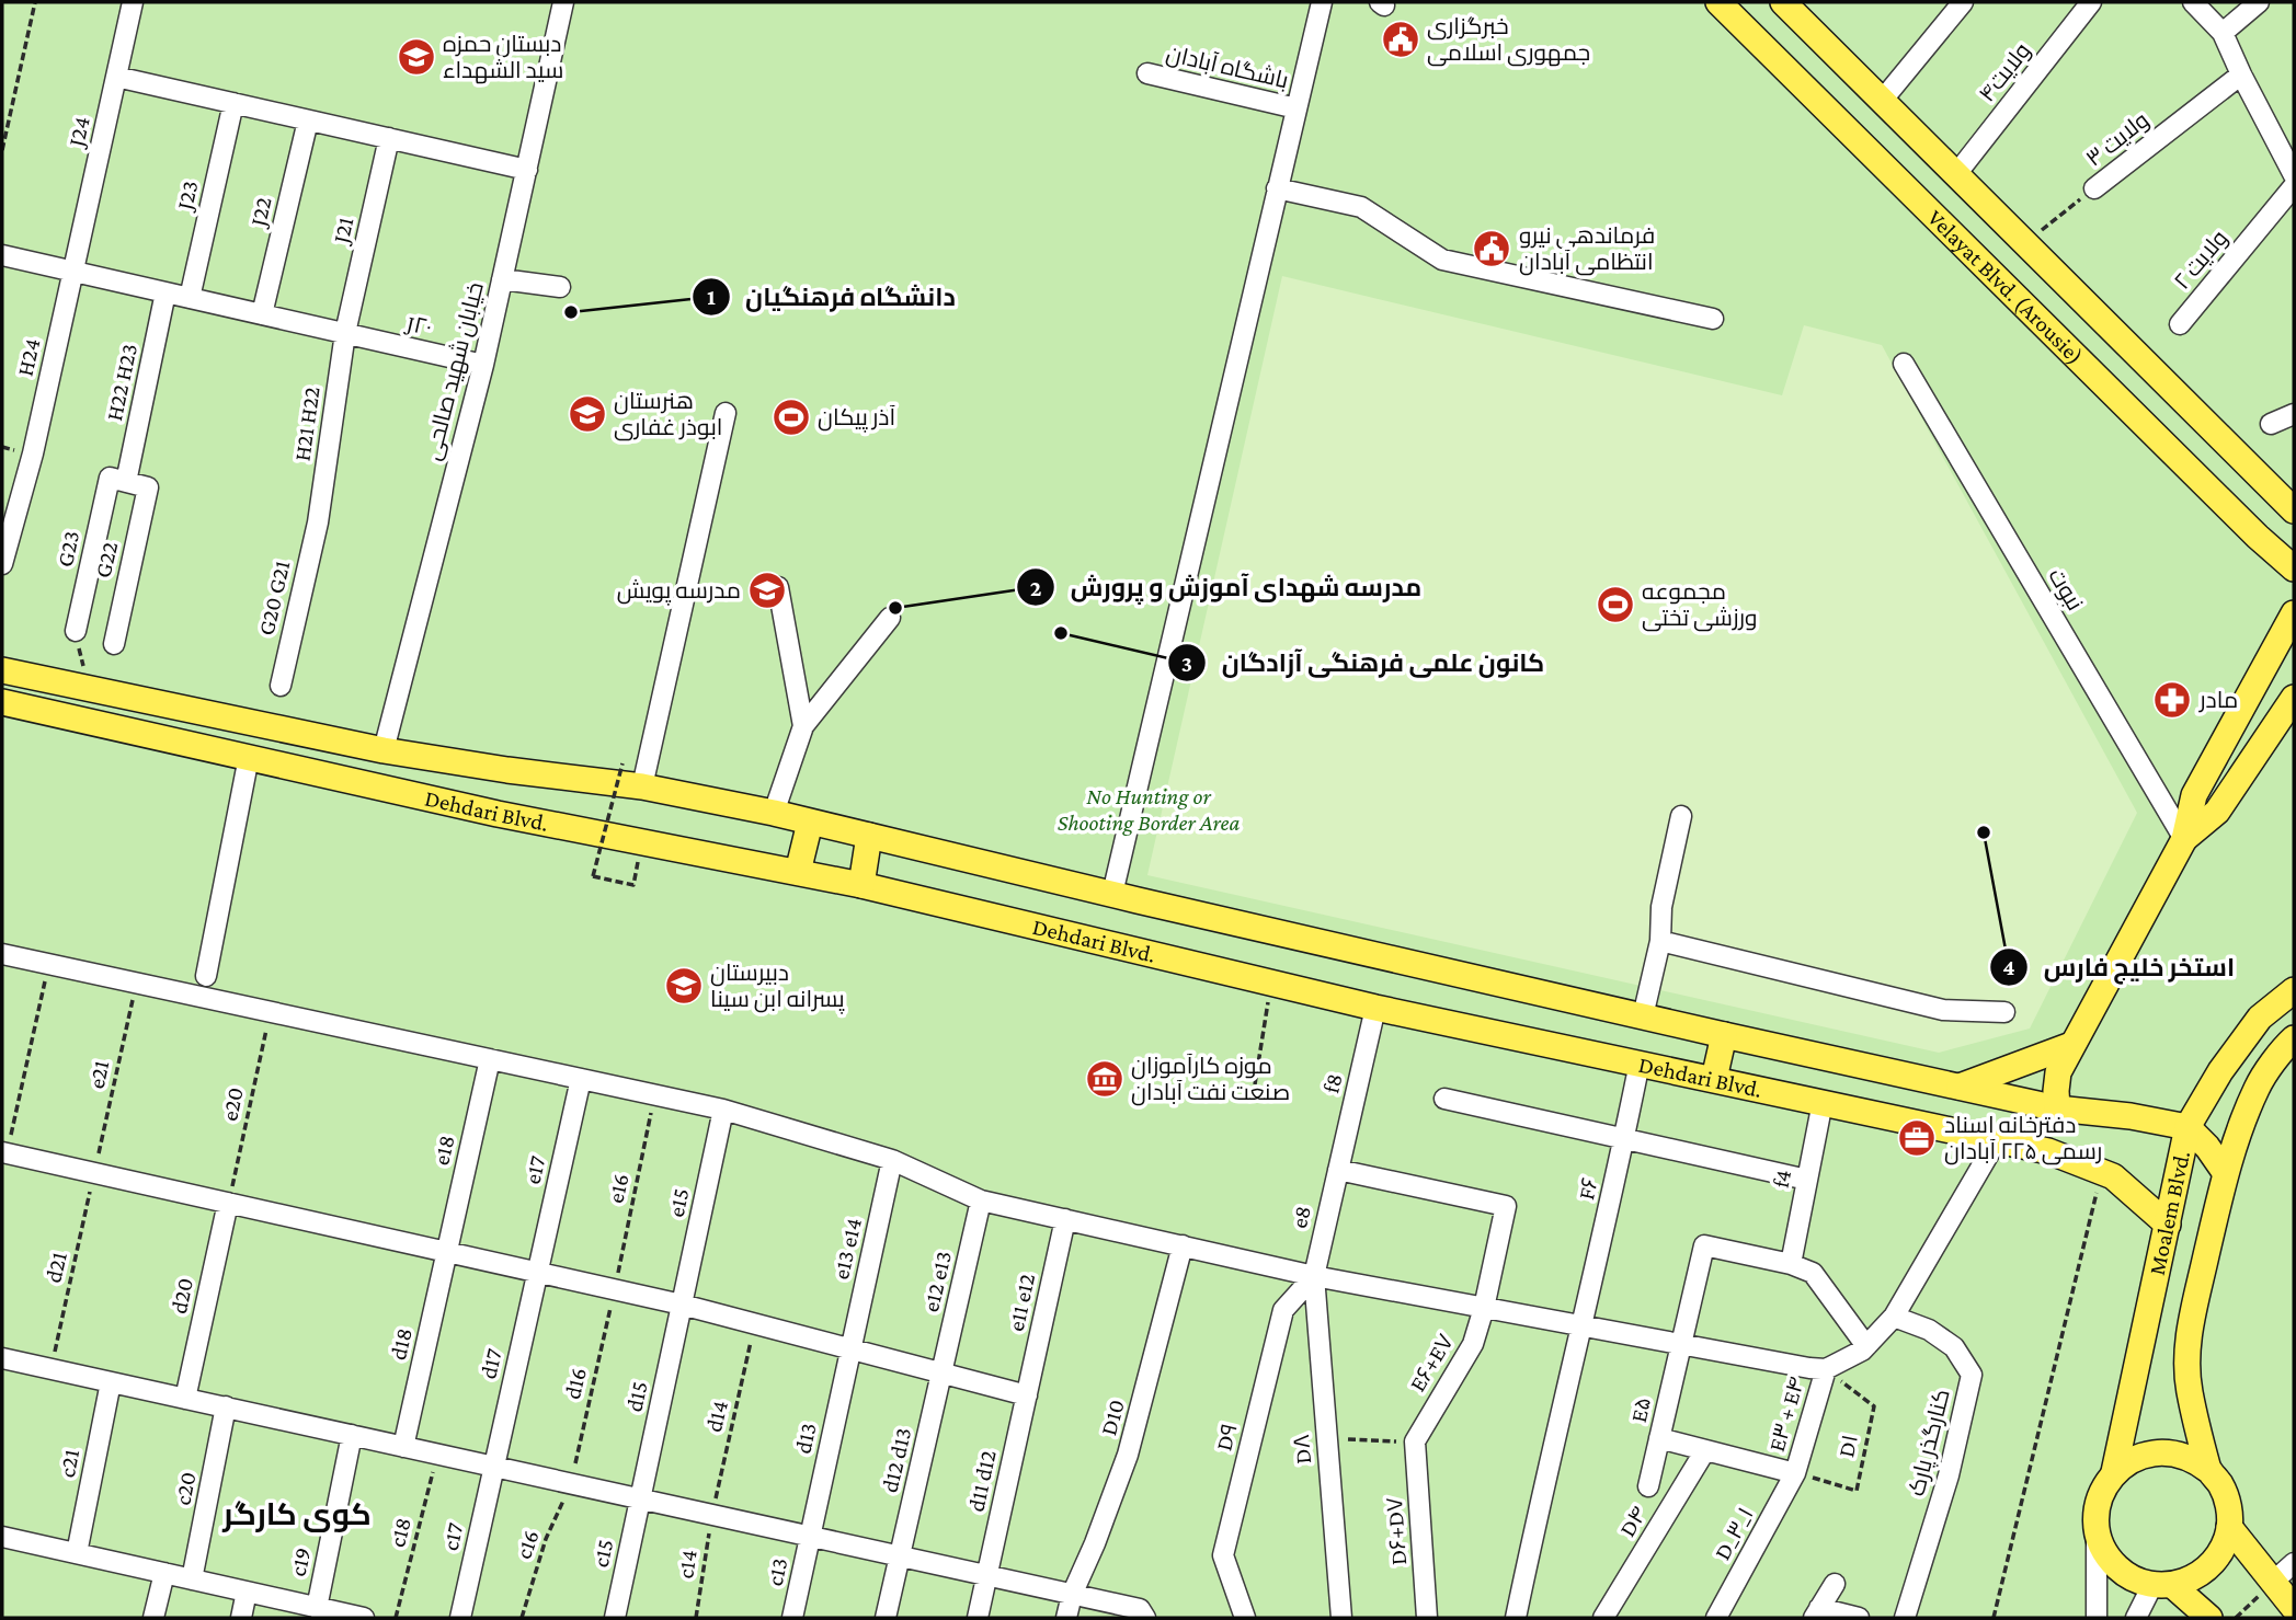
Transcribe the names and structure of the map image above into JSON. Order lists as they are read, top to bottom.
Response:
{
  "streets": {
    "main road": ["Velayat Blvd. (Arousie)", "Dehdari Blvd.", "Moalem Blvd."],
    "street": [
      "باشگاه آبادان",
      "ولایت۴",
      "J24",
      "ولایت ۳",
      "J23",
      "J22",
      "J21",
      "ولایت ۲",
      "J۲۰",
      "H24",
      "خیابان شهید صالحی",
      "H22 H23",
      "H21 H22",
      "G23",
      "G22",
      "نبوت",
      "G20 G21",
      "f8",
      "e18",
      "e17",
      "f4",
      "F۶",
      "e15",
      "e8",
      "e13 e14",
      "e12 e13",
      "d20",
      "e11 e12",
      "d18",
      "E۶+E۷",
      "d17",
      "d15",
      "E۵",
      "E۳ + E۴",
      "D10",
      "D۹",
      "d13",
      "کنارگذر پارک",
      "D۸",
      "d12 d13",
      "c21",
      "d11 d12",
      "c20",
      "D۴",
      "D۶+D۷",
      "D_۳_۱",
      "c17",
      "c15",
      "c19",
      "c13"
    ],
    "path": [
      "e21",
      "e20",
      "e16",
      "d21",
      "d16",
      "d14",
      "D۱",
      "c18",
      "c16",
      "c14"
    ]
  },
  "crossings": [
    ["ولایت۴", "Velayat Blvd. (Arousie)"],
    ["J24", "J۲۰"],
    ["J24", "H24"],
    ["ولایت ۳", "Velayat Blvd. (Arousie)"],
    ["J23", "J۲۰"],
    ["J22", "J۲۰"],
    ["J21", "J۲۰"],
    ["J21", "H21 H22"],
    ["J۲۰", "H24"],
    ["J۲۰", "خیابان شهید صالحی"],
    ["J۲۰", "H22 H23"],
    ["J۲۰", "H21 H22"],
    ["خیابان شهید صالحی", "Dehdari Blvd."],
    ["H22 H23", "G23"],
    ["H22 H23", "G22"],
    ["H21 H22", "G20 G21"],
    ["G23", "G22"],
    ["Dehdari Blvd.", "f8"],
    ["Dehdari Blvd.", "f4"],
    ["Dehdari Blvd.", "F۶"],
    ["Dehdari Blvd.", "Moalem Blvd."],
    ["e21", "d21"],
    ["f8", "e8"],
    ["f8", "E۶+E۷"],
    ["e20", "d20"],
    ["e18", "d18"],
    ["e17", "d17"],
    ["f4", "E۵"],
    ["e16", "d16"],
    ["e15", "d15"],
    ["e8", "E۶+E۷"],
    ["e8", "D۹"],
    ["e8", "D۸"],
    ["e13 e14", "d13"],
    ["e12 e13", "d12 d13"],
    ["e11 e12", "d11 d12"],
    ["E۶+E۷", "D۶+D۷"],
    ["d17", "c17"],
    ["d16", "c16"],
    ["d15", "c15"],
    ["E۳ + E۴", "D۱"],
    ["E۳ + E۴", "D_۳_۱"],
    ["d14", "c14"],
    ["D۹", "D۸"],
    ["d13", "c13"],
    ["D۱", "D_۳_۱"]
  ],
  "districts": ["کوی کارگر"],
  "parks": ["No Hunting or Shooting Border Area"],
  "places": {
    "public building": ["خبرگزاری جمهوری اسلامی", "فرماندهی نیرو انتظامی آبادان"],
    "school or university": [
      "دبستان حمزه سید الشهداء",
      "هنرستان ابوذر غفاری",
      "مدرسه پویش",
      "دبیرستان پسرانه ابن سینا"
    ],
    "other": [
      "دانشگاه فرهنگیان",
      "مدرسه شهدای آموزش و پرورش",
      "کانون علمی فرهنگی آزادگان",
      "استخر خلیج فارس"
    ],
    "sports": ["آذر پیکان", "مجموعه ورزشی تختی"],
    "pharmacy": ["مادر"],
    "museum": ["موزه کارآموزان صنعت نفت آبادان"],
    "office": ["دفترخانه اسناد رسمی ۲۲۵ آبادان"]
  }
}
